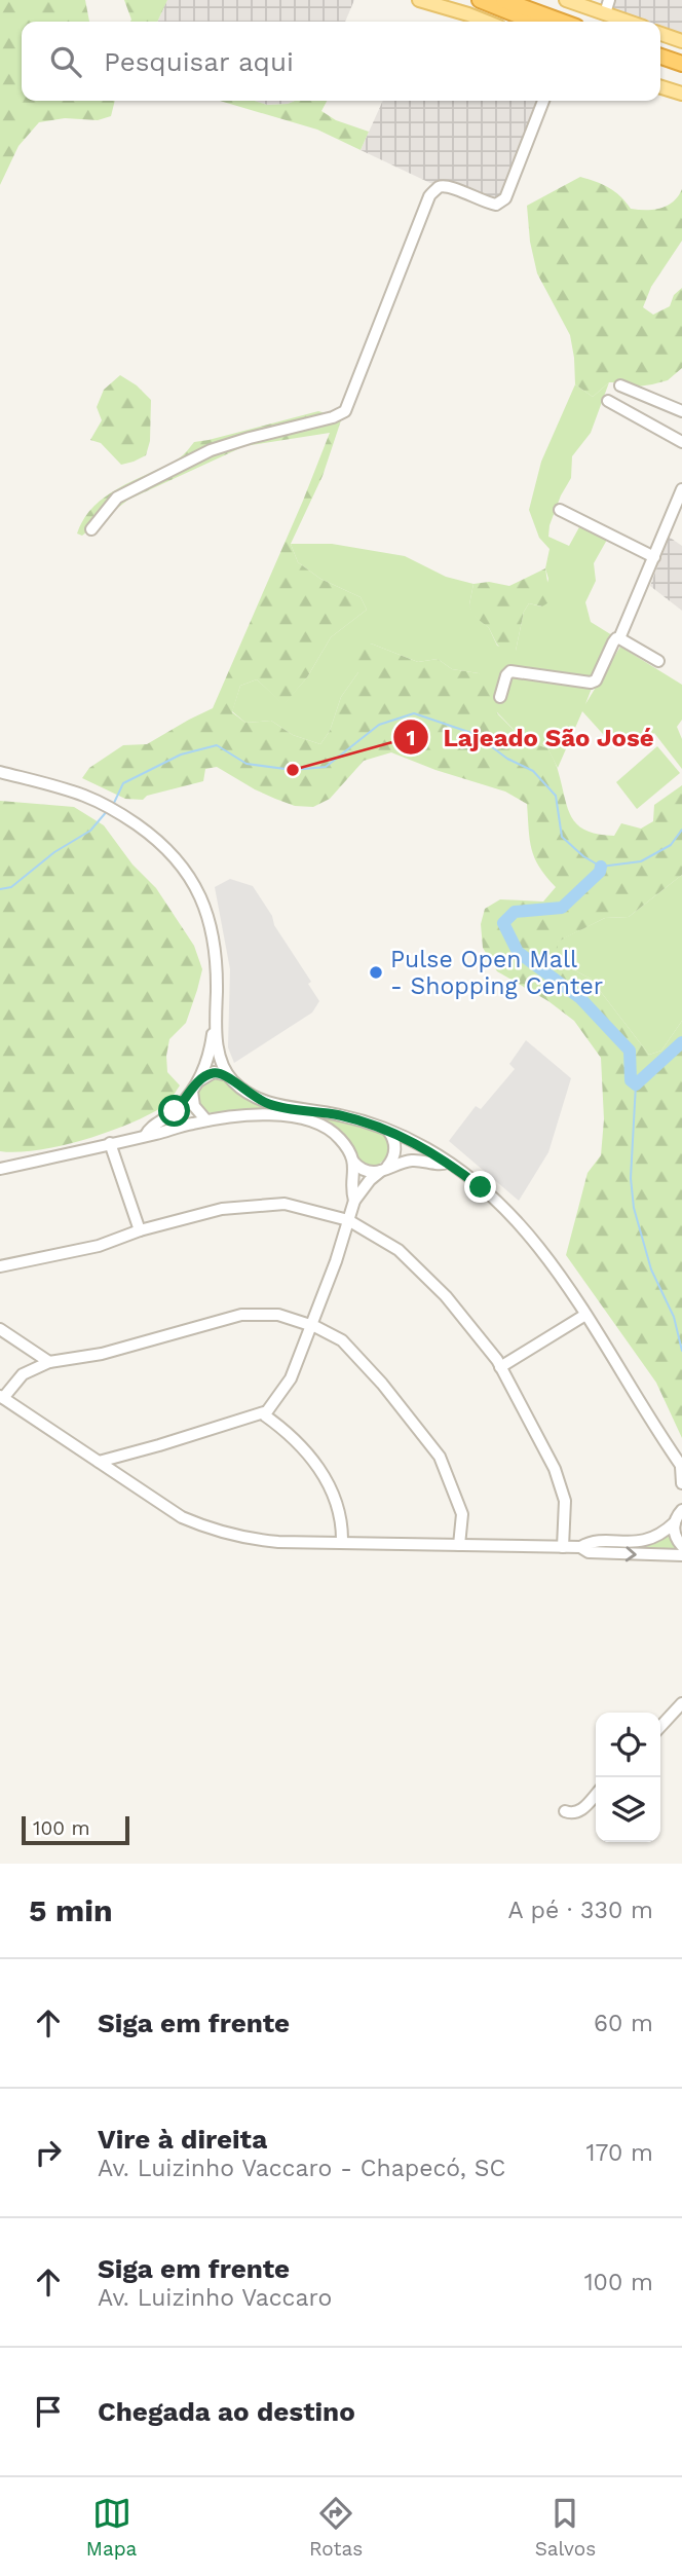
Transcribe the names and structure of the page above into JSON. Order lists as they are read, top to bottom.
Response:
{
  "places": ["Lajeado São José", "Pulse Open Mall - Shopping Center"],
  "scale_bar": "100 m",
  "page": {
    "search": "Pesquisar aqui",
    "scale": "100 m",
    "heading": ["5 min", "A pé · 330 m"],
    "list": [
      ["Siga em frente", "60 m"],
      ["Vire à direita", "Av. Luizinho Vaccaro - Chapecó, SC", "170 m"],
      ["Siga em frente", "Av. Luizinho Vaccaro", "100 m"],
      "Chegada ao destino"
    ],
    "nav": ["Mapa", "Rotas", "Salvos"]
  }
}
